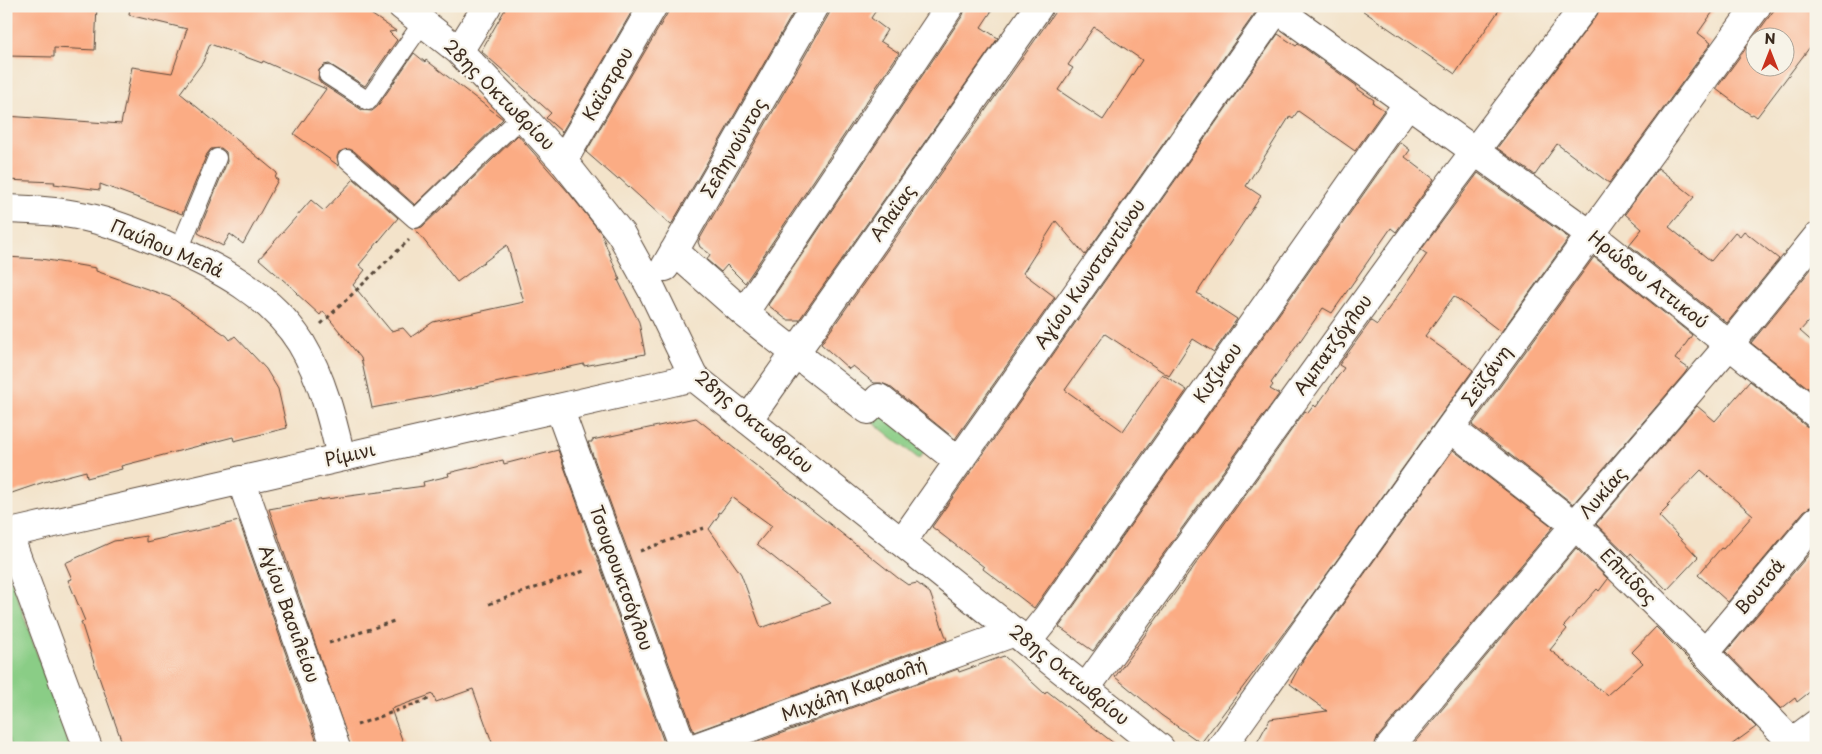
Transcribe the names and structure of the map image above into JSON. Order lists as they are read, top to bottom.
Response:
{
  "streets": {
    "street": [
      "Καϊστρου",
      "28ης Οκτωβρίου",
      "Σεληνούντος",
      "Αλαϊας",
      "Παύλου Μελά",
      "Αγίου Κωνσταντίνου",
      "Ηρώδου Αττικού",
      "Αμπατζόγλου",
      "Κυζίκου",
      "Σεϊζάνη",
      "Ρίμινι",
      "Λυκίας",
      "Ελπίδος",
      "Τσουρουκτσόγλου",
      "Βουτσά",
      "Αγίου Βασιλείου",
      "Μιχάλη Καραολή"
    ]
  },
  "crossings": [
    ["Καϊστρου", "28ης Οκτωβρίου"],
    ["28ης Οκτωβρίου", "Σεληνούντος"],
    ["28ης Οκτωβρίου", "Αλαϊας"],
    ["28ης Οκτωβρίου", "Αγίου Κωνσταντίνου"],
    ["28ης Οκτωβρίου", "Αμπατζόγλου"],
    ["28ης Οκτωβρίου", "Κυζίκου"],
    ["28ης Οκτωβρίου", "Ρίμινι"],
    ["28ης Οκτωβρίου", "Μιχάλη Καραολή"],
    ["Παύλου Μελά", "Ρίμινι"],
    ["Αγίου Κωνσταντίνου", "Ηρώδου Αττικού"],
    ["Ηρώδου Αττικού", "Αμπατζόγλου"],
    ["Ηρώδου Αττικού", "Κυζίκου"],
    ["Ηρώδου Αττικού", "Σεϊζάνη"],
    ["Ηρώδου Αττικού", "Λυκίας"],
    ["Κυζίκου", "Μιχάλη Καραολή"],
    ["Σεϊζάνη", "Ελπίδος"],
    ["Ρίμινι", "Τσουρουκτσόγλου"],
    ["Ρίμινι", "Αγίου Βασιλείου"],
    ["Λυκίας", "Ελπίδος"],
    ["Ελπίδος", "Βουτσά"]
  ],
  "north": "top"
}
